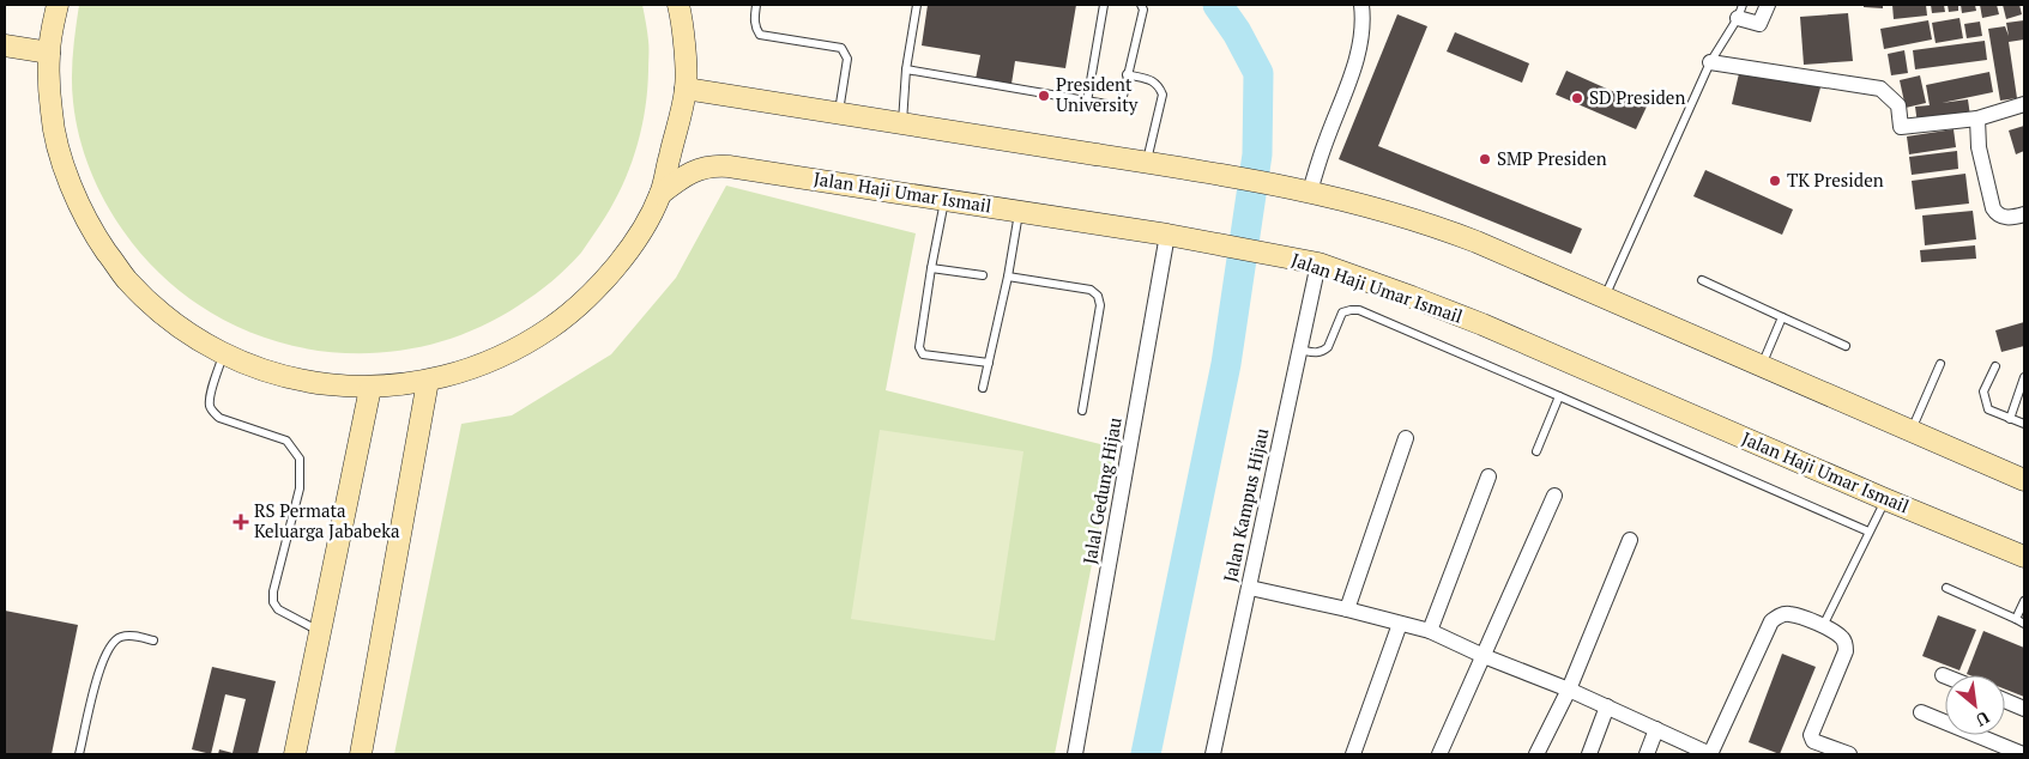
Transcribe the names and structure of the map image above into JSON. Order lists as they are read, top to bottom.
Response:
{
  "streets": {
    "main road": ["Jalan Haji Umar Ismail"],
    "street": ["Jalal Gedung Hijau", "Jalan Kampus Hijau"]
  },
  "crossings": [
    ["Jalan Haji Umar Ismail", "Jalal Gedung Hijau"],
    ["Jalan Haji Umar Ismail", "Jalan Kampus Hijau"]
  ],
  "places": {
    "other": [
      "President University",
      "SD Presiden",
      "SMP Presiden",
      "TK Presiden"
    ],
    "health": ["RS Permata Keluarga Jababeka"]
  },
  "north": "bottom right"
}
